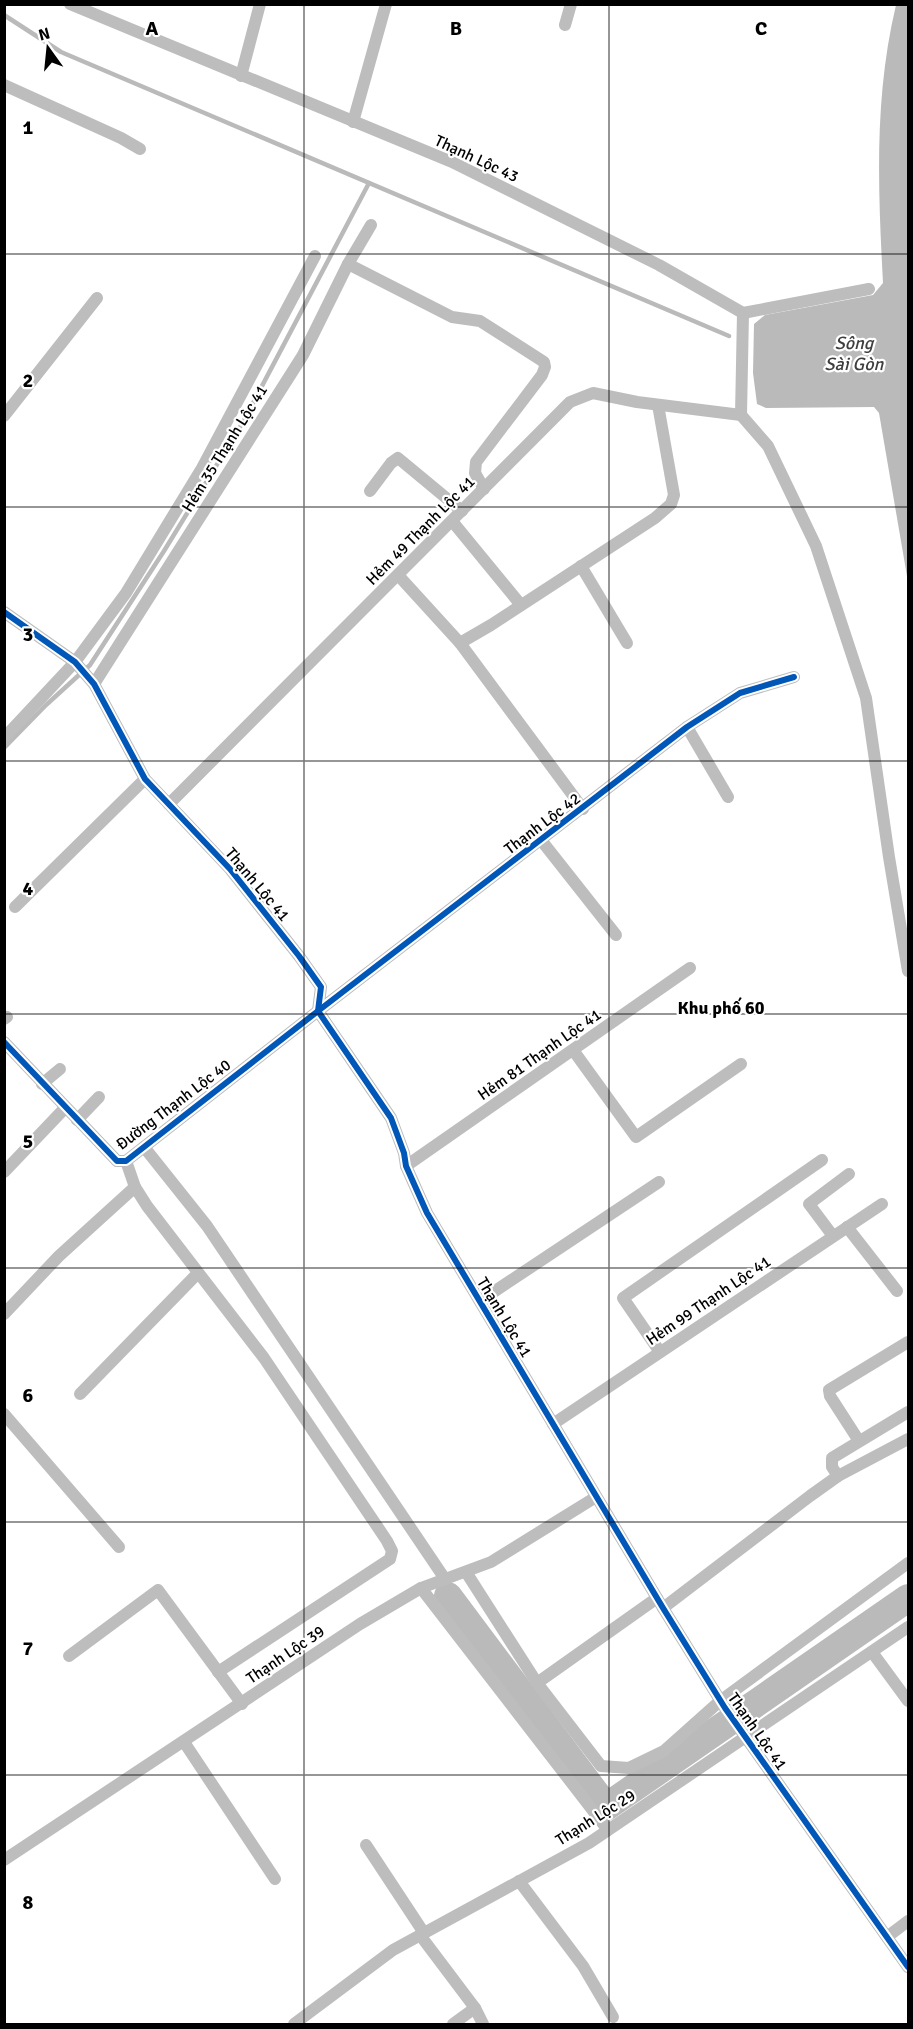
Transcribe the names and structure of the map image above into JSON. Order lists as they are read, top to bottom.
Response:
{
  "streets": {
    "street": [
      "Thạnh Lộc 43",
      "Hẻm 35 Thạnh Lộc 41",
      "Hẻm 49 Thạnh Lộc 41",
      "Thạnh Lộc 42",
      "Thạnh Lộc 41",
      "Hẻm 81 Thạnh Lộc 41",
      "Đường Thạnh Lộc 40",
      "Hẻm 99 Thạnh Lộc 41",
      "Thạnh Lộc 39",
      "Thạnh Lộc 29"
    ]
  },
  "crossings": [
    ["Hẻm 35 Thạnh Lộc 41", "Thạnh Lộc 41"],
    ["Hẻm 49 Thạnh Lộc 41", "Thạnh Lộc 41"],
    ["Thạnh Lộc 42", "Thạnh Lộc 41"],
    ["Thạnh Lộc 42", "Đường Thạnh Lộc 40"],
    ["Thạnh Lộc 41", "Hẻm 81 Thạnh Lộc 41"],
    ["Thạnh Lộc 41", "Đường Thạnh Lộc 40"],
    ["Thạnh Lộc 41", "Hẻm 99 Thạnh Lộc 41"],
    ["Thạnh Lộc 41", "Thạnh Lộc 39"],
    ["Thạnh Lộc 41", "Thạnh Lộc 29"]
  ],
  "districts": ["Khu phố 60"],
  "water": ["Sông Sài Gòn"],
  "north": "top",
  "grid": {
    "columns": ["A", "B", "C"],
    "rows": [
      "1",
      "2",
      "3",
      "4",
      "5",
      "6",
      "7",
      "8"
    ]
  }
}
